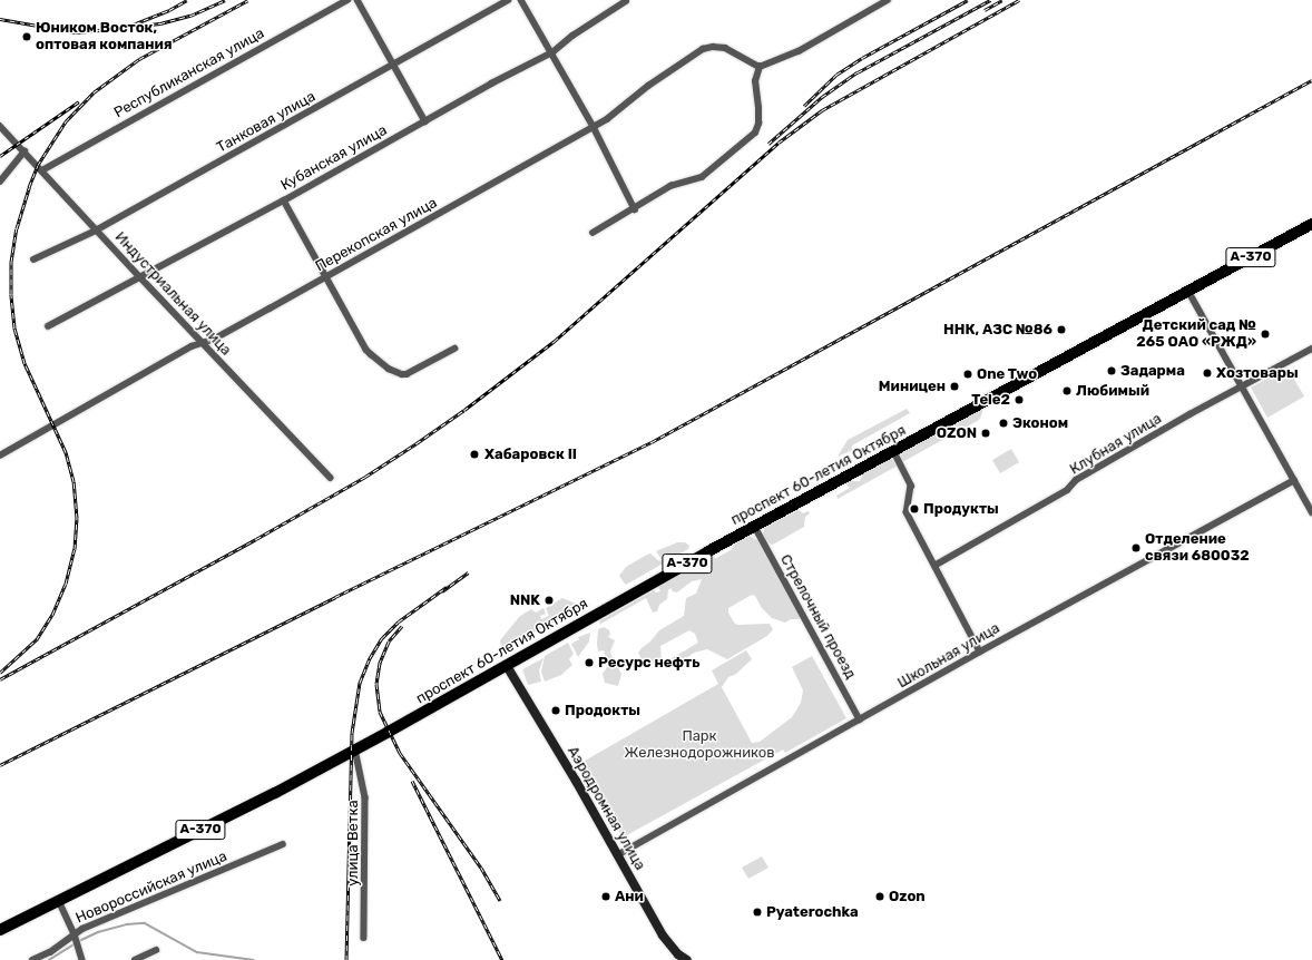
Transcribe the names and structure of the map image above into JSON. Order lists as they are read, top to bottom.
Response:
{
  "streets": {
    "highway": ["А-370", "проспект 60-летия Октября"],
    "street": [
      "Республиканская улица",
      "Танковая улица",
      "Кубанская улица",
      "Перекопская улица",
      "Индустриальная улица",
      "Клубная улица",
      "Стрелочный проезд",
      "Школьная улица",
      "Аэродромная улица",
      "улица Ветка",
      "Новороссийская улица"
    ]
  },
  "crossings": [
    ["Республиканская улица", "Индустриальная улица"],
    ["Танковая улица", "Индустриальная улица"],
    ["Кубанская улица", "Индустриальная улица"],
    ["Перекопская улица", "Индустриальная улица"],
    ["проспект 60-летия Октября", "Стрелочный проезд"],
    ["проспект 60-летия Октября", "Аэродромная улица"],
    ["проспект 60-летия Октября", "улица Ветка"],
    ["Стрелочный проезд", "Школьная улица"],
    ["Школьная улица", "Аэродромная улица"]
  ],
  "parks": ["Парк Железнодорожников"],
  "places": [
    "Юником Восток, оптовая компания",
    "ННК, АЗС №86",
    "Детский сад № 265 ОАО «РЖД»",
    "Задарма",
    "Хозтовары",
    "One Two",
    "Миницен",
    "Любимый",
    "Tele2",
    "Эконом",
    "OZON",
    "Хабаровск II",
    "Продукты",
    "Отделение связи 680032",
    "NNK",
    "Ресурс нефть",
    "Продокты",
    "Ани",
    "Ozon",
    "Pyaterochka"
  ]
}
